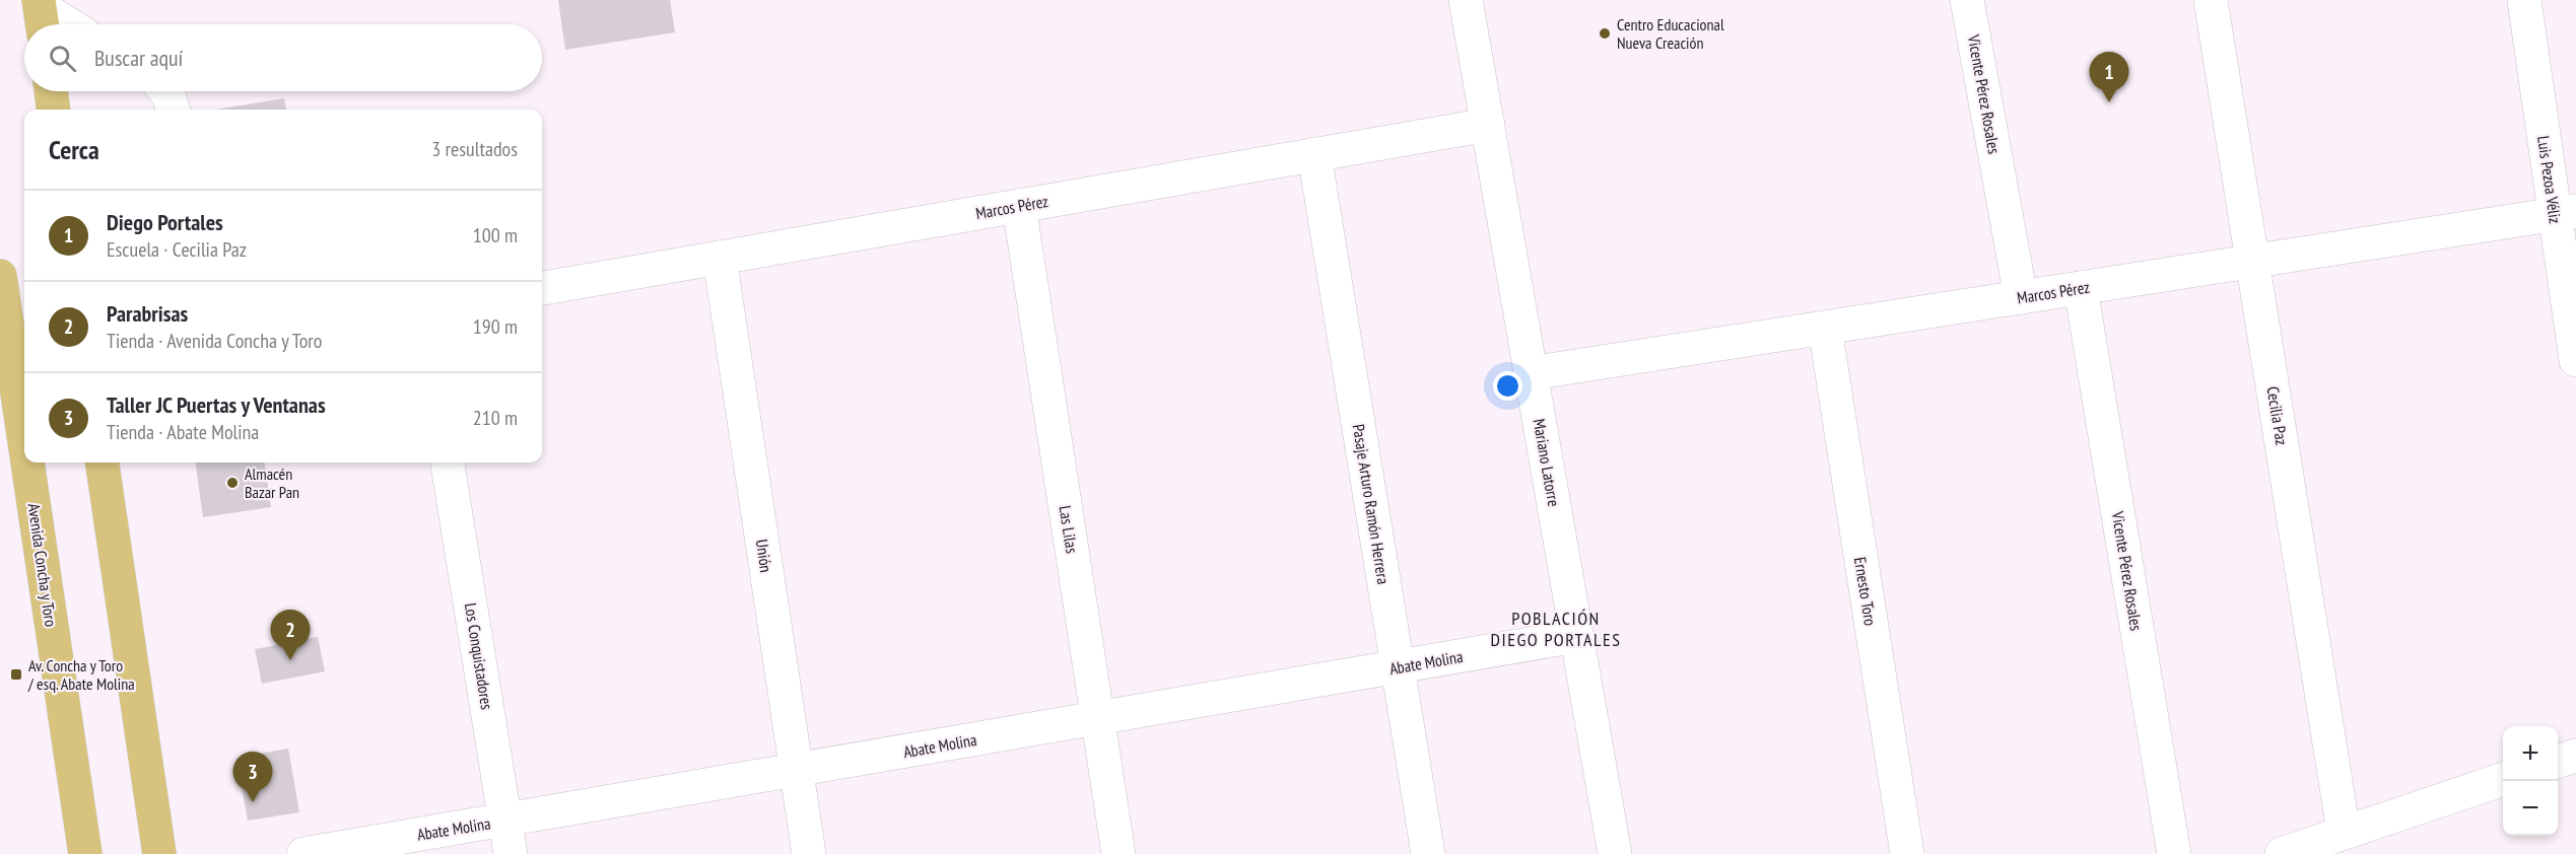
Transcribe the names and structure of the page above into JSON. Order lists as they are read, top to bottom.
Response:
{
  "streets": {
    "main road": ["Avenida Concha y Toro"],
    "street": [
      "Vicente Pérez Rosales",
      "Luis Pezoa Véliz",
      "Marcos Pérez",
      "Cecilia Paz",
      "Mariano Latorre",
      "Pasaje Arturo Ramón Herrera",
      "Las Lilas",
      "Unión",
      "Ernesto Toro",
      "Los Conquistadores",
      "Abate Molina"
    ]
  },
  "crossings": [
    ["Vicente Pérez Rosales", "Marcos Pérez"],
    ["Luis Pezoa Véliz", "Marcos Pérez"],
    ["Marcos Pérez", "Cecilia Paz"],
    ["Marcos Pérez", "Mariano Latorre"],
    ["Marcos Pérez", "Pasaje Arturo Ramón Herrera"],
    ["Marcos Pérez", "Las Lilas"],
    ["Marcos Pérez", "Unión"],
    ["Marcos Pérez", "Ernesto Toro"],
    ["Mariano Latorre", "Abate Molina"],
    ["Pasaje Arturo Ramón Herrera", "Abate Molina"],
    ["Las Lilas", "Abate Molina"],
    ["Unión", "Abate Molina"],
    ["Los Conquistadores", "Abate Molina"]
  ],
  "districts": ["POBLACIÓN DIEGO PORTALES"],
  "places": {
    "other": ["Centro Educacional Nueva Creación", "Almacén Bazar Pan"],
    "transit": ["Av. Concha y Toro / esq. Abate Molina"]
  },
  "page": {
    "search": "Buscar aquí",
    "pins": ["1", "2", "3"],
    "heading": ["Cerca", "3 resultados"],
    "list": [
      {
        "mark": "1",
        "name": "Diego Portales",
        "note": "Escuela · Cecilia Paz",
        "value": "100 m"
      },
      {
        "mark": "2",
        "name": "Parabrisas",
        "note": "Tienda · Avenida Concha y Toro",
        "value": "190 m"
      },
      {
        "mark": "3",
        "name": "Taller JC Puertas y Ventanas",
        "note": "Tienda · Abate Molina",
        "value": "210 m"
      }
    ],
    "map_buttons": ["+", "−"]
  }
}
